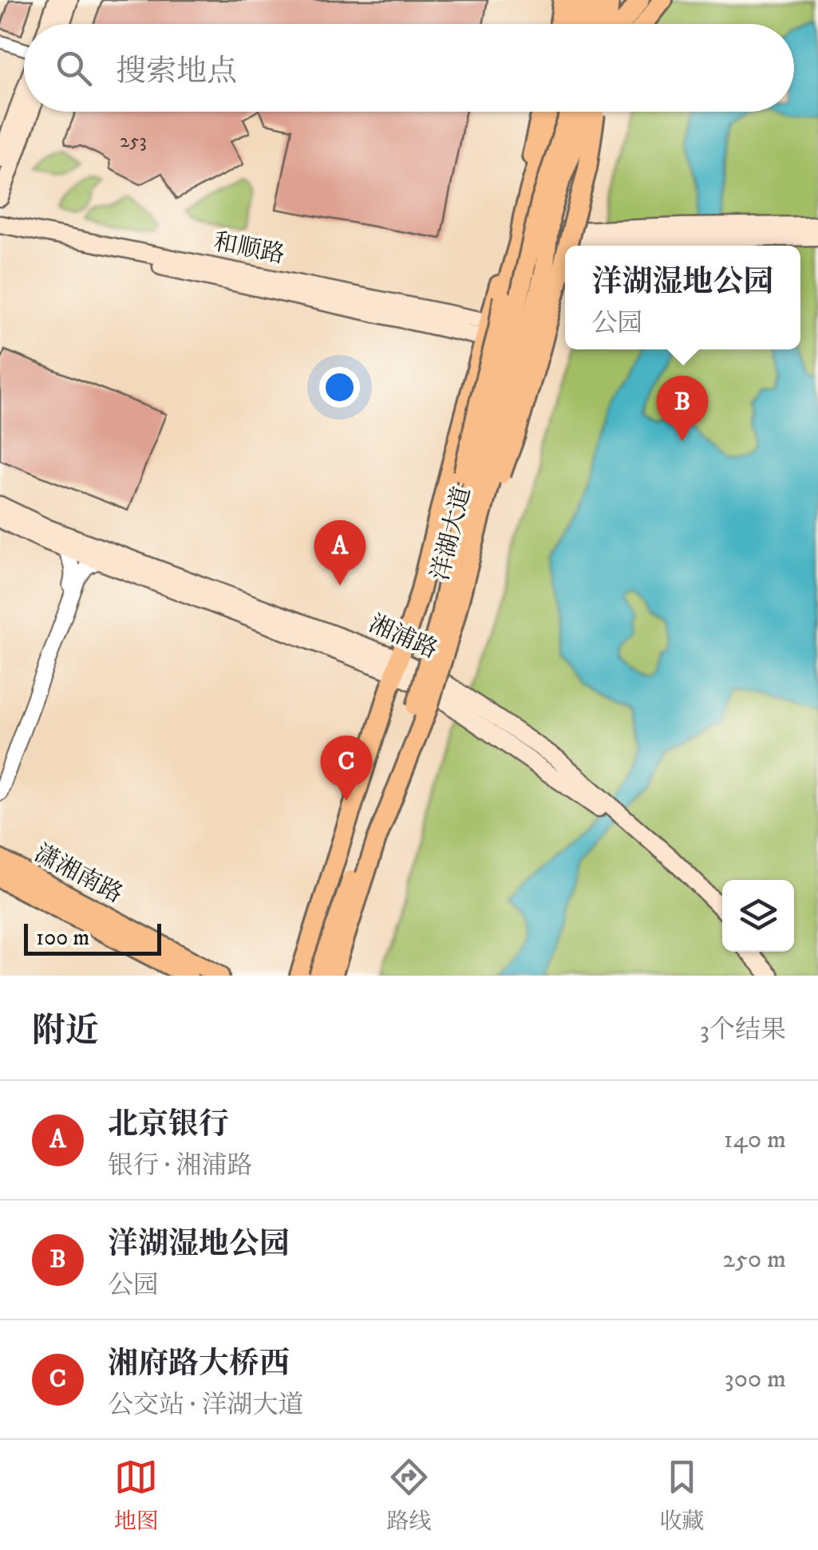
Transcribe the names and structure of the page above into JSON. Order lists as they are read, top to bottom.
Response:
{
  "streets": {
    "main road": [
      "和顺路",
      "洋湖大道",
      "湘浦路",
      "潇湘南路"
    ]
  },
  "crossings": [
    ["和顺路", "洋湖大道"],
    ["洋湖大道", "湘浦路"]
  ],
  "house_numbers": ["253"],
  "scale_bar": "100 m",
  "page": {
    "search": "搜索地点",
    "popup": ["洋湖湿地公园", "公园"],
    "pins": ["B", "A", "C"],
    "scale": "100 m",
    "heading": ["附近", "3个结果"],
    "list": [
      {
        "mark": "A",
        "name": "北京银行",
        "note": "银行 · 湘浦路",
        "value": "140 m"
      },
      {
        "mark": "B",
        "name": "洋湖湿地公园",
        "note": "公园",
        "value": "250 m"
      },
      {
        "mark": "C",
        "name": "湘府路大桥西",
        "note": "公交站 · 洋湖大道",
        "value": "300 m"
      }
    ],
    "nav": ["地图", "路线", "收藏"]
  }
}
